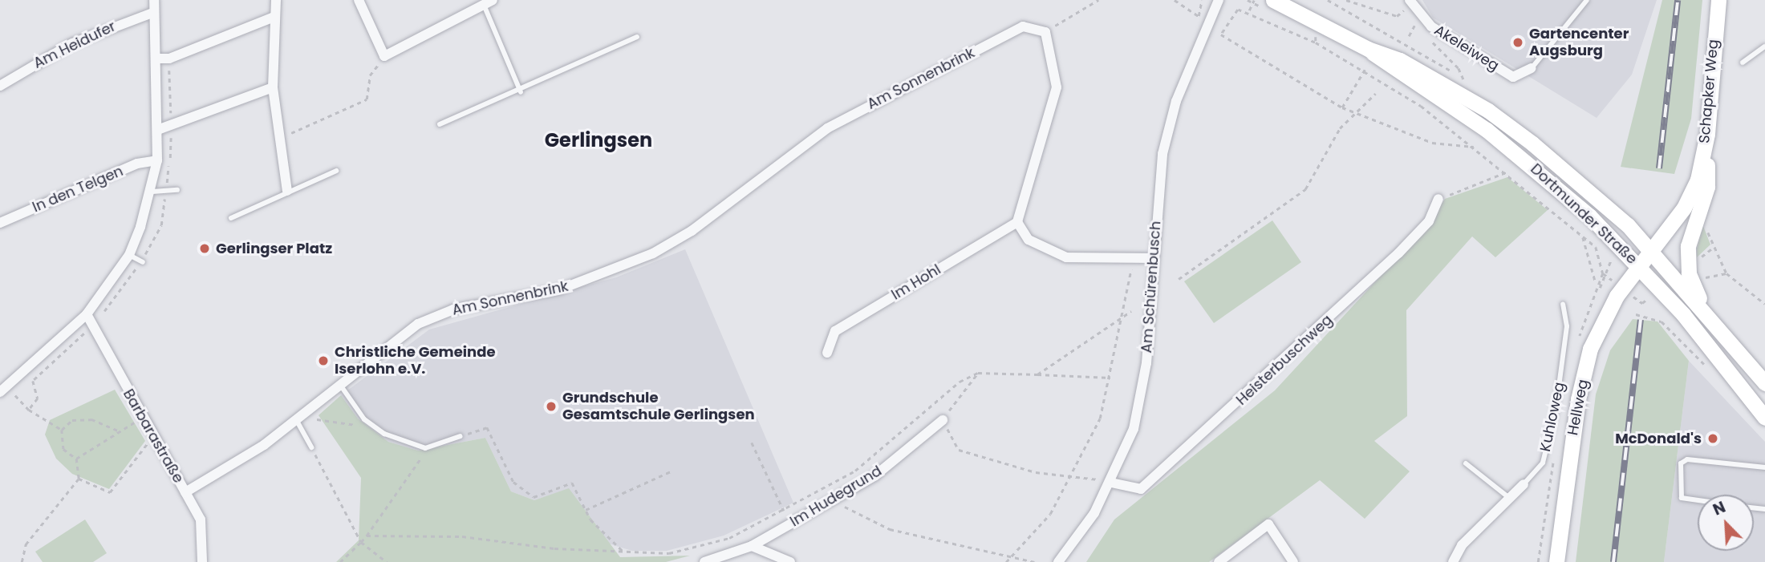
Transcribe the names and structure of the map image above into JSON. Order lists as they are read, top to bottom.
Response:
{
  "streets": {
    "main road": ["Schapker Weg", "Dortmunder Straße", "Hellweg"],
    "street": [
      "Am Heidufer",
      "Akeleiweg",
      "Am Sonnenbrink",
      "In den Telgen",
      "Im Hohl",
      "Am Schürenbusch",
      "Heisterbuschweg",
      "Kuhloweg",
      "Barbarastraße",
      "Im Hudegrund"
    ]
  },
  "crossings": [
    ["Am Sonnenbrink", "Barbarastraße"],
    ["Schapker Weg", "Dortmunder Straße"],
    ["Schapker Weg", "Hellweg"],
    ["Dortmunder Straße", "Hellweg"],
    ["Am Schürenbusch", "Heisterbuschweg"]
  ],
  "districts": ["Gerlingsen"],
  "places": [
    "Gartencenter Augsburg",
    "Gerlingser Platz",
    "Christliche Gemeinde Iserlohn e.V.",
    "Grundschule Gesamtschule Gerlingsen",
    "McDonald's"
  ],
  "north": "top left"
}
